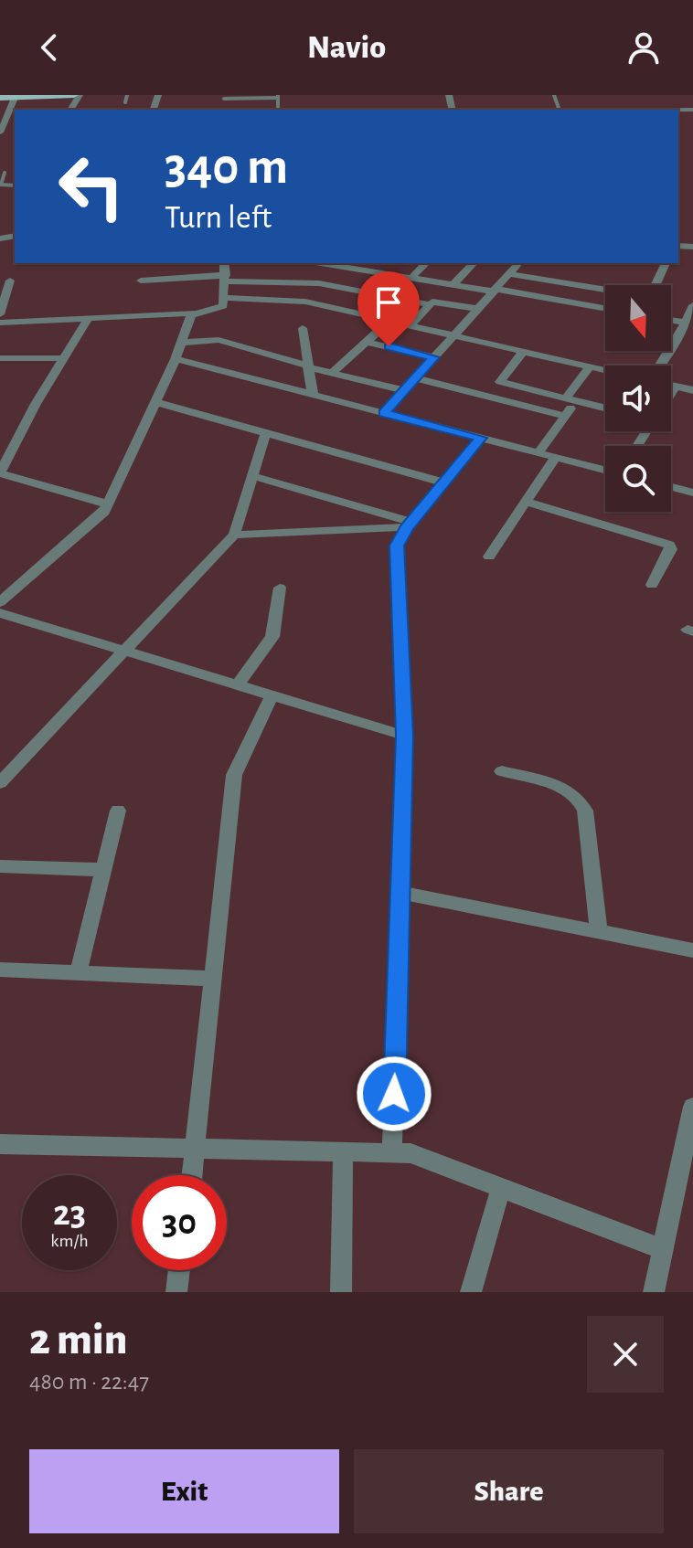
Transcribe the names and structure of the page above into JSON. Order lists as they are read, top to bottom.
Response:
{
  "north": "bottom",
  "page": {
    "header": "Navio",
    "turn": ["340 m", "Turn left"],
    "speed": "23 km/h",
    "limit": "30",
    "heading": ["2 min", "480 m · 22:47"],
    "buttons": ["Exit", "Share"]
  }
}
